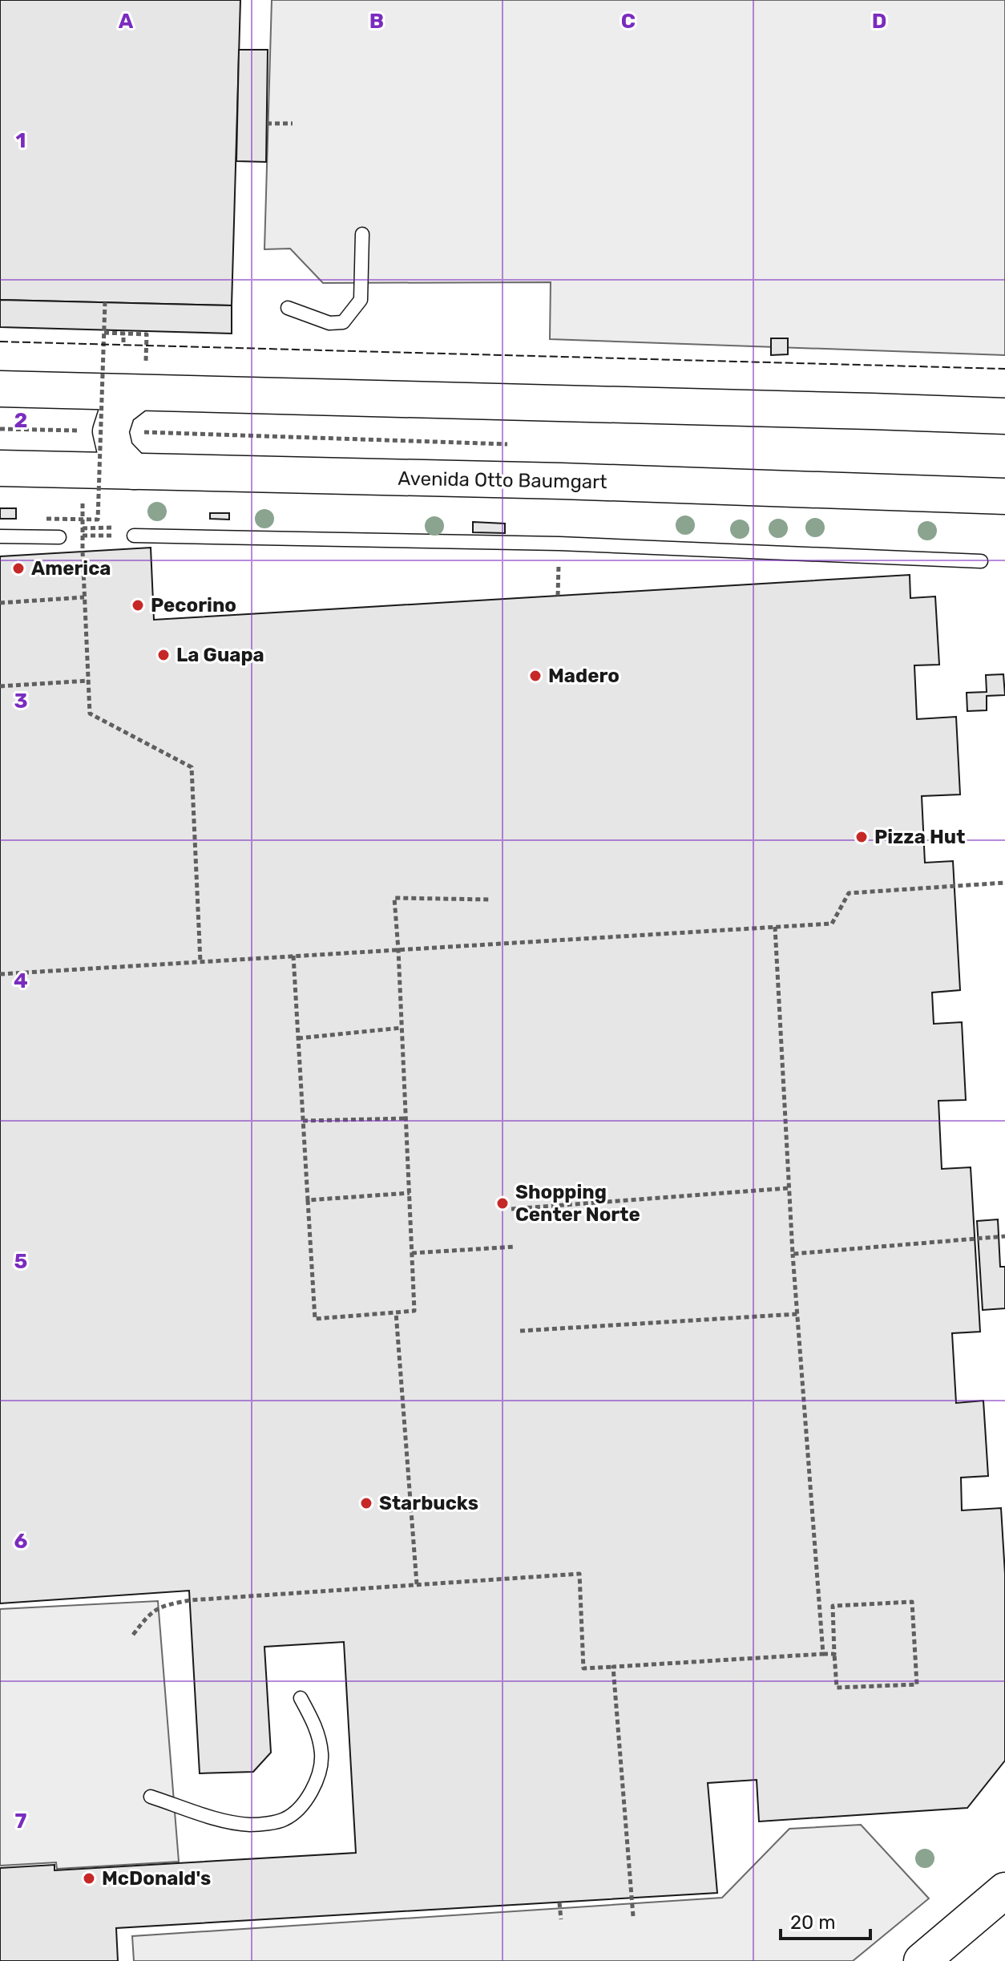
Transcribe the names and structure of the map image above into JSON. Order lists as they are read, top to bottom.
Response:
{
  "streets": {
    "main road": ["Avenida Otto Baumgart"]
  },
  "places": [
    "America",
    "Pecorino",
    "La Guapa",
    "Madero",
    "Pizza Hut",
    "Shopping Center Norte",
    "Starbucks",
    "McDonald's"
  ],
  "scale_bar": "20 m",
  "grid": {
    "columns": [
      "A",
      "B",
      "C",
      "D"
    ],
    "rows": [
      "1",
      "2",
      "3",
      "4",
      "5",
      "6",
      "7"
    ]
  }
}
